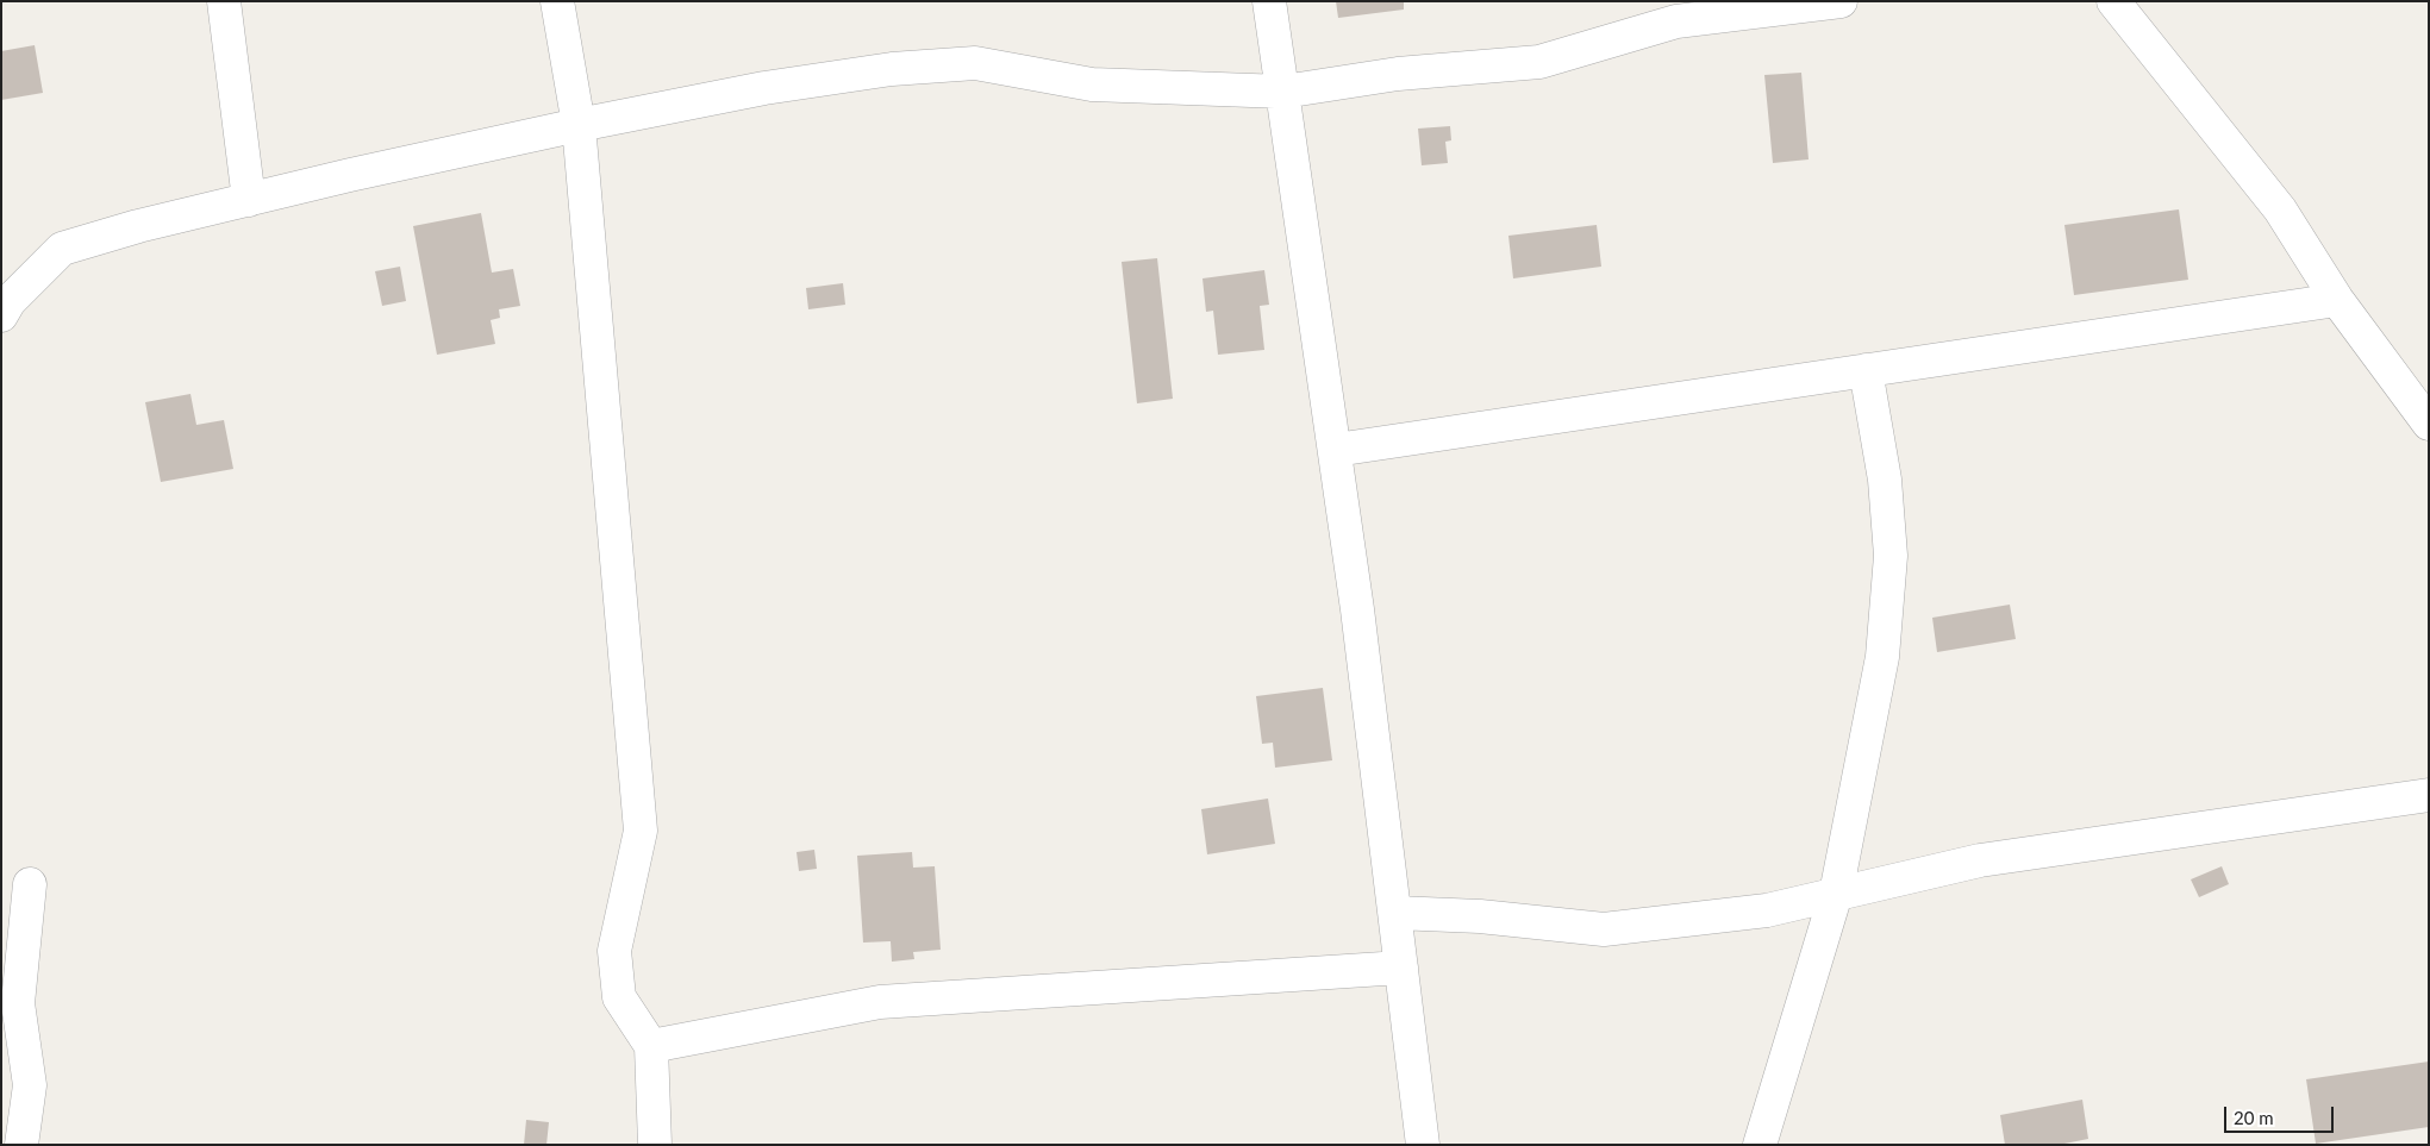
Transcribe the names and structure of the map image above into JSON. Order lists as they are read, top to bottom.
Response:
{
  "scale_bar": "20 m"
}
